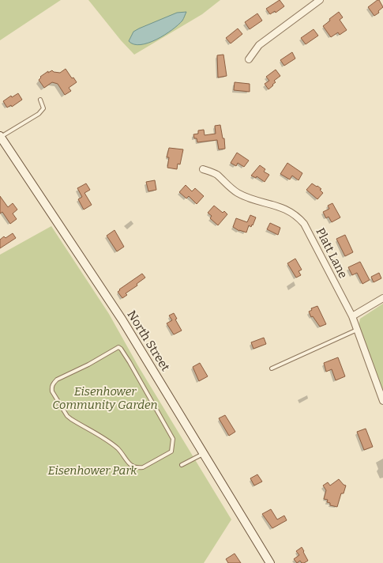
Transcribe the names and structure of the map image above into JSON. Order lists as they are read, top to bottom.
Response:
{
  "streets": {
    "main road": ["North Street"],
    "street": ["Platt Lane"]
  },
  "parks": ["Eisenhower Community Garden", "Eisenhower Park"]
}
